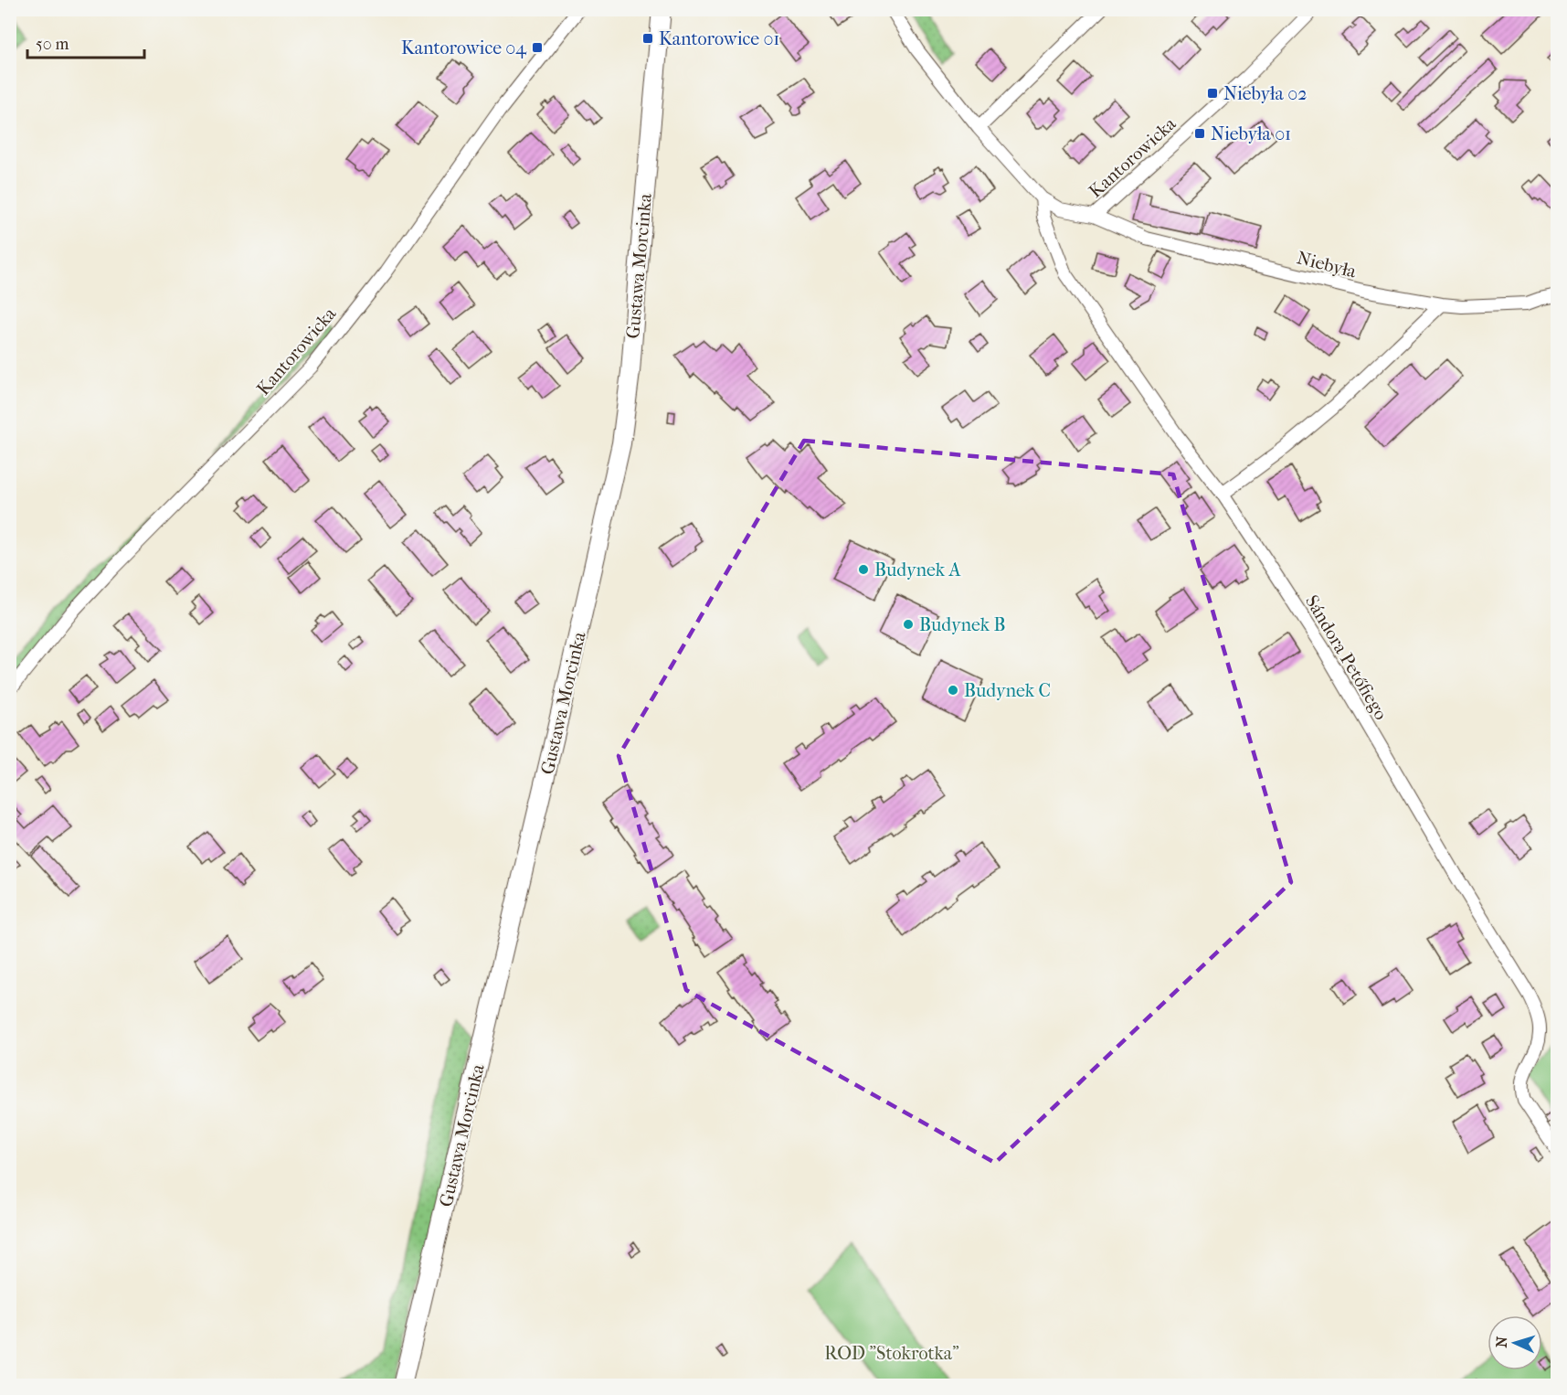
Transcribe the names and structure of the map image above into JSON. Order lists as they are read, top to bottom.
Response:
{
  "streets": {
    "street": [
      "Kantorowicka",
      "Niebyła",
      "Gustawa Morcinka",
      "Sándora Petőfiego"
    ]
  },
  "crossings": [
    ["Kantorowicka", "Niebyła"],
    ["Kantorowicka", "Sándora Petőfiego"]
  ],
  "parks": ["ROD \"Stokrotka\""],
  "places": {
    "transit": [
      "Kantorowice 01",
      "Kantorowice 04",
      "Niebyła 02",
      "Niebyła 01"
    ],
    "other": ["Budynek A", "Budynek B", "Budynek C"]
  },
  "scale_bar": "50 m",
  "north": "left"
}
